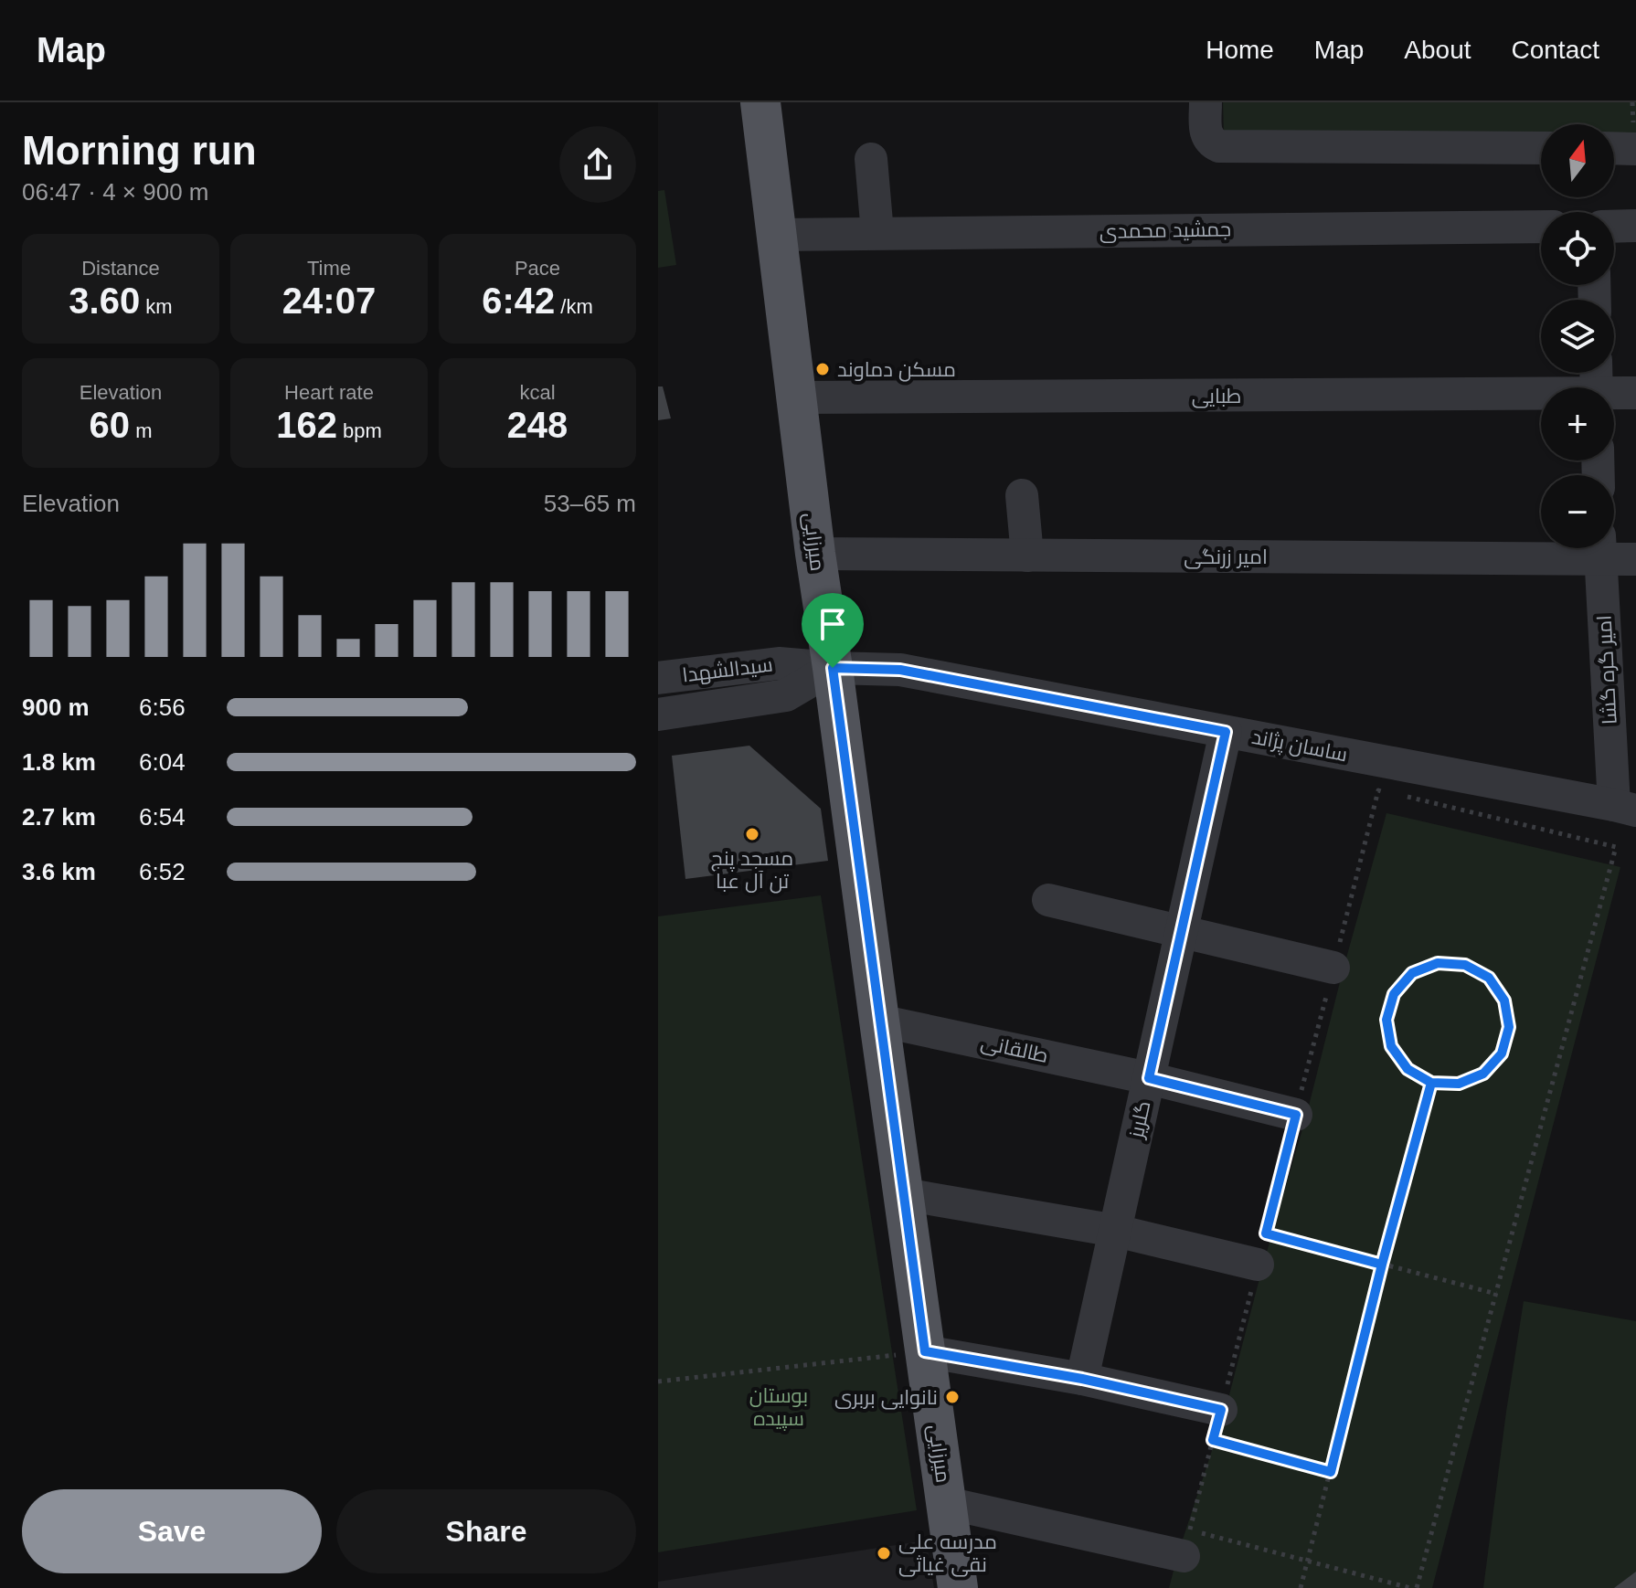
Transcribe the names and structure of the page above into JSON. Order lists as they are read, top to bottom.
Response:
{
  "streets": {
    "main road": ["میرزایی"],
    "street": [
      "جمشید محمدی",
      "طبایی",
      "امیر زرنگی",
      "سیدالشهدا",
      "امیر گره گشا",
      "ساسان پژاند",
      "طالقانی",
      "گلریز"
    ]
  },
  "crossings": [
    ["جمشید محمدی", "میرزایی"],
    ["طبایی", "میرزایی"],
    ["میرزایی", "امیر زرنگی"],
    ["میرزایی", "سیدالشهدا"],
    ["میرزایی", "ساسان پژاند"],
    ["میرزایی", "طالقانی"],
    ["سیدالشهدا", "ساسان پژاند"],
    ["امیر گره گشا", "ساسان پژاند"],
    ["ساسان پژاند", "گلریز"],
    ["طالقانی", "گلریز"]
  ],
  "parks": ["بوستان سپیده"],
  "places": [
    "مسکن دماوند",
    "مسجد پنج تن آل عبا",
    "نانوایی بربری",
    "مدرسه علی نقی غیاثی"
  ],
  "north": "top",
  "page": {
    "header": "Map",
    "nav": [
      "Home",
      "Map",
      "About",
      "Contact"
    ],
    "heading": ["Morning run", "06:47 · 4 × 900 m"],
    "map_buttons": ["+", "−"],
    "stats": [
      ["Distance", "3.60 km"],
      ["Time", "24:07"],
      ["Pace", "6:42 /km"],
      ["Elevation", "60 m"],
      ["Heart rate", "162 bpm"],
      ["kcal", "248"]
    ],
    "chart": ["Elevation", "53–65 m"],
    "list": [
      {
        "name": "900 m",
        "note": "6:56"
      },
      {
        "name": "1.8 km",
        "note": "6:04"
      },
      {
        "name": "2.7 km",
        "note": "6:54"
      },
      {
        "name": "3.6 km",
        "note": "6:52"
      }
    ],
    "buttons": ["Save", "Share"]
  }
}
